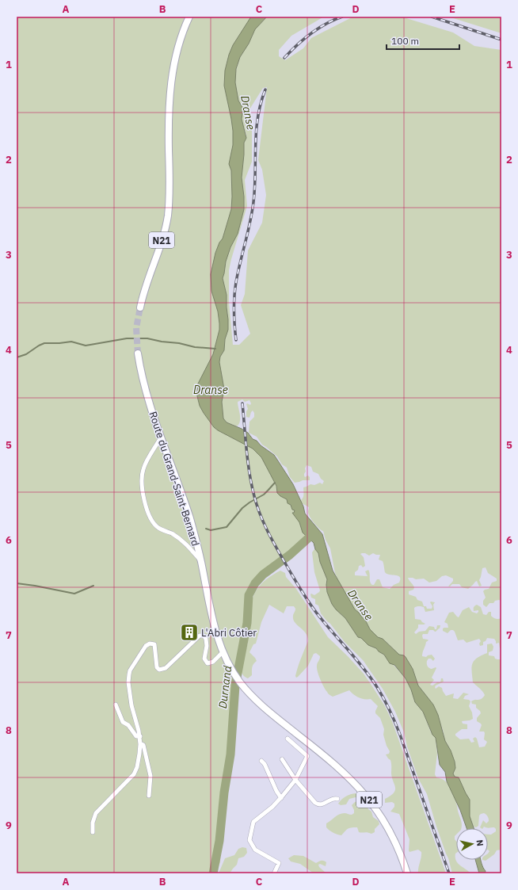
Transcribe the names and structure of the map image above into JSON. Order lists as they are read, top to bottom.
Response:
{
  "streets": {
    "main road": ["N21", "Route du Grand-Saint-Bernard"]
  },
  "water": ["Dranse", "Durnand"],
  "places": {
    "building": ["L'Abri Côtier"]
  },
  "scale_bar": "100 m",
  "north": "right",
  "grid": {
    "columns": [
      "A",
      "B",
      "C",
      "D",
      "E"
    ],
    "rows": [
      "1",
      "2",
      "3",
      "4",
      "5",
      "6",
      "7",
      "8",
      "9"
    ]
  }
}
